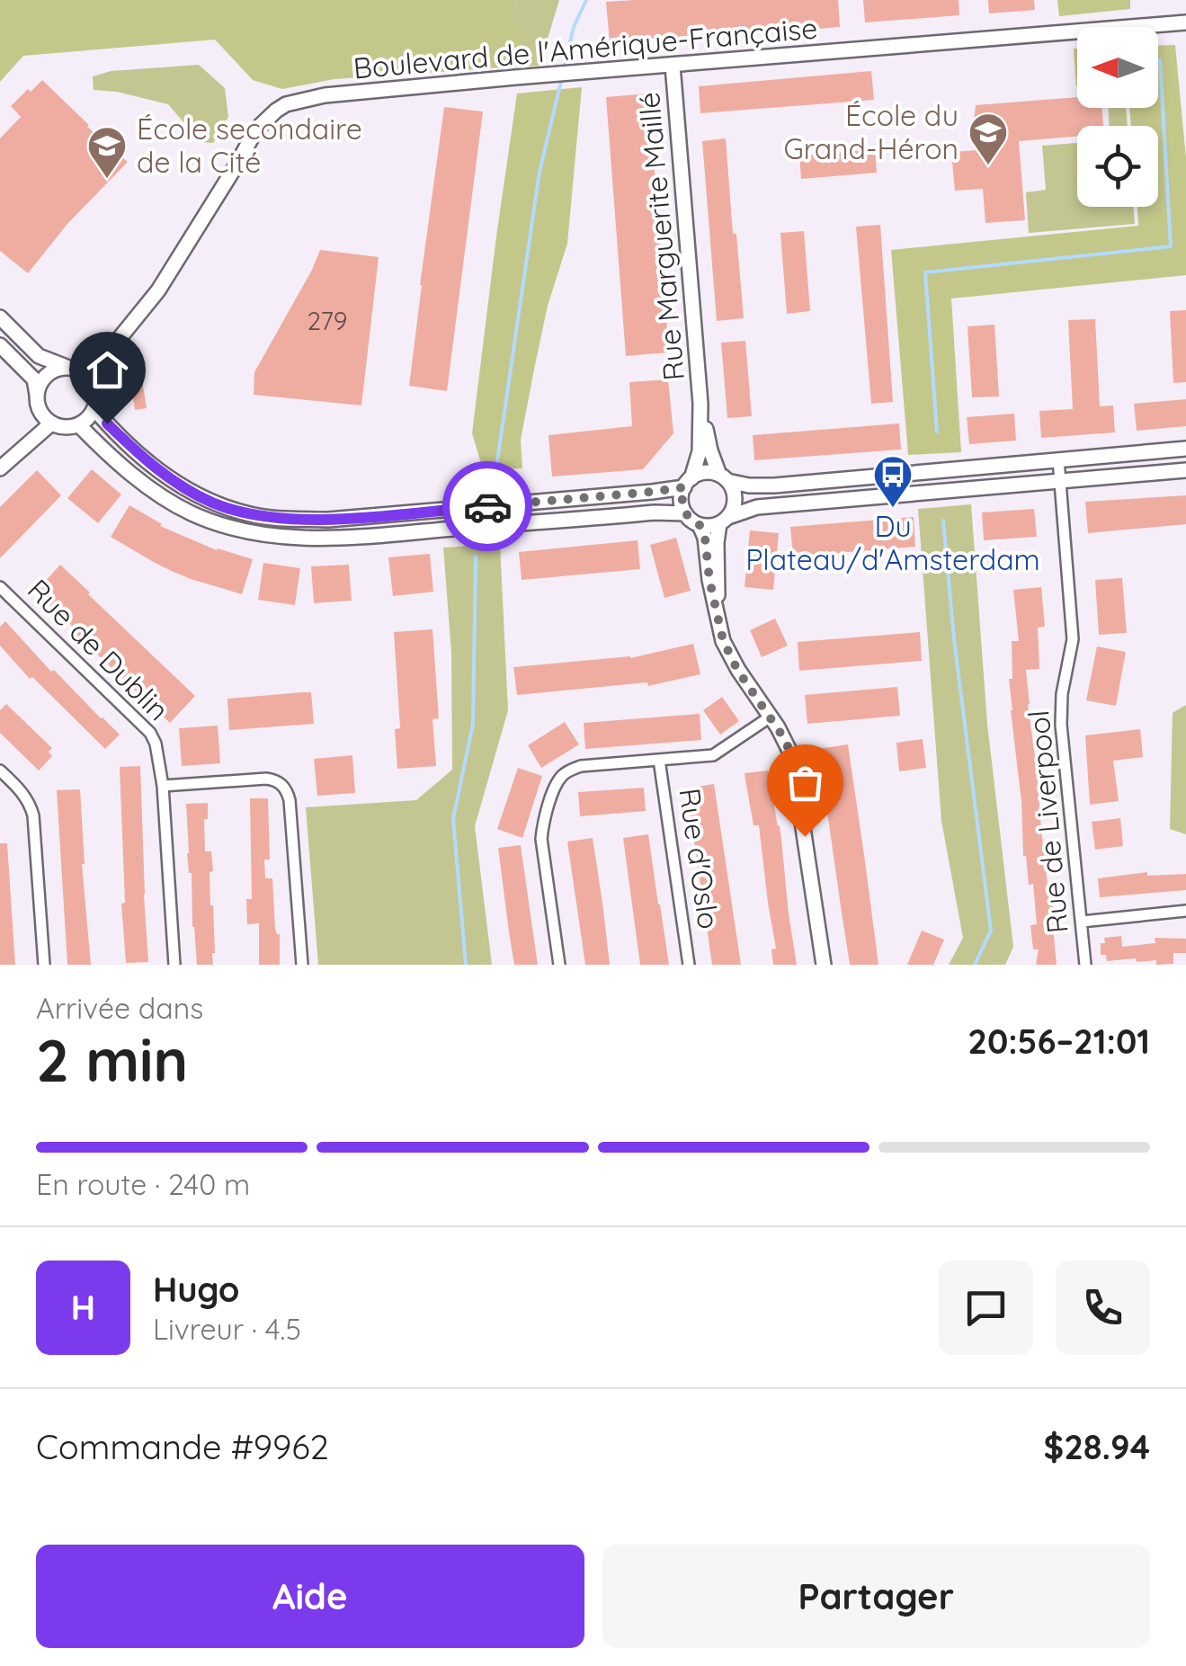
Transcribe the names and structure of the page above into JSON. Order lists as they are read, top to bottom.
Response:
{
  "streets": {
    "main road": ["Boulevard de l'Amérique-Française", "Rue Marguerite Maillé"],
    "street": ["Rue de Dublin", "Rue de Liverpool", "Rue d'Oslo"]
  },
  "crossings": [
    ["Boulevard de l'Amérique-Française", "Rue Marguerite Maillé"]
  ],
  "places": {
    "school or university": ["École du Grand-Héron", "École secondaire de la Cité"],
    "bus stop": ["Du Plateau/d'Amsterdam"]
  },
  "house_numbers": ["279"],
  "north": "left",
  "page": {
    "heading": ["2 min", "Arrivée dans", "20:56–21:01"],
    "panel": [
      "Hugo",
      "Livreur · 4.5",
      "Commande #9962",
      "$28.94"
    ],
    "bar": "En route · 240 m",
    "round": "H",
    "buttons": ["Aide", "Partager"]
  }
}
